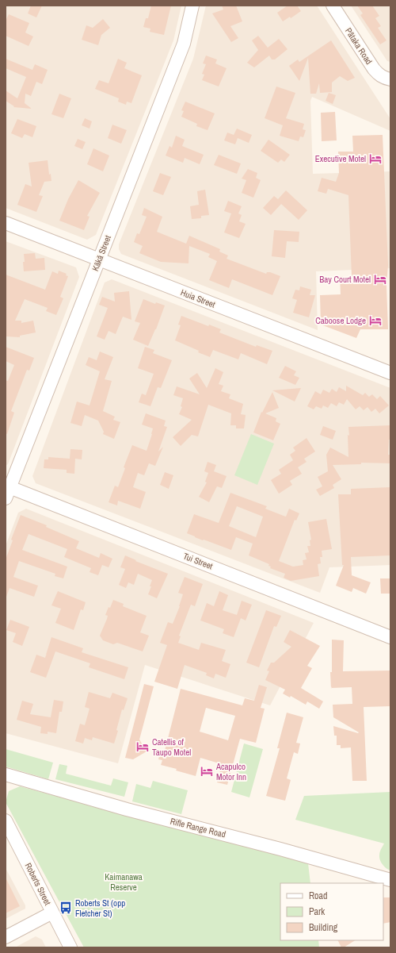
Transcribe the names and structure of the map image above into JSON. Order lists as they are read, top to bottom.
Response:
{
  "streets": {
    "street": [
      "Pātaka Road",
      "Kākā Street",
      "Huia Street",
      "Tui Street",
      "Rifle Range Road",
      "Roberts Street"
    ]
  },
  "crossings": [
    ["Kākā Street", "Huia Street"],
    ["Kākā Street", "Tui Street"]
  ],
  "parks": ["Kaimanawa Reserve"],
  "places": {
    "hotel": [
      "Executive Motel",
      "Bay Court Motel",
      "Caboose Lodge",
      "Catellis of Taupo Motel",
      "Acapulco Motor Inn"
    ],
    "bus stop": ["Roberts St (opp Fletcher St)"]
  },
  "legend": ["Road", "Park", "Building"]
}
